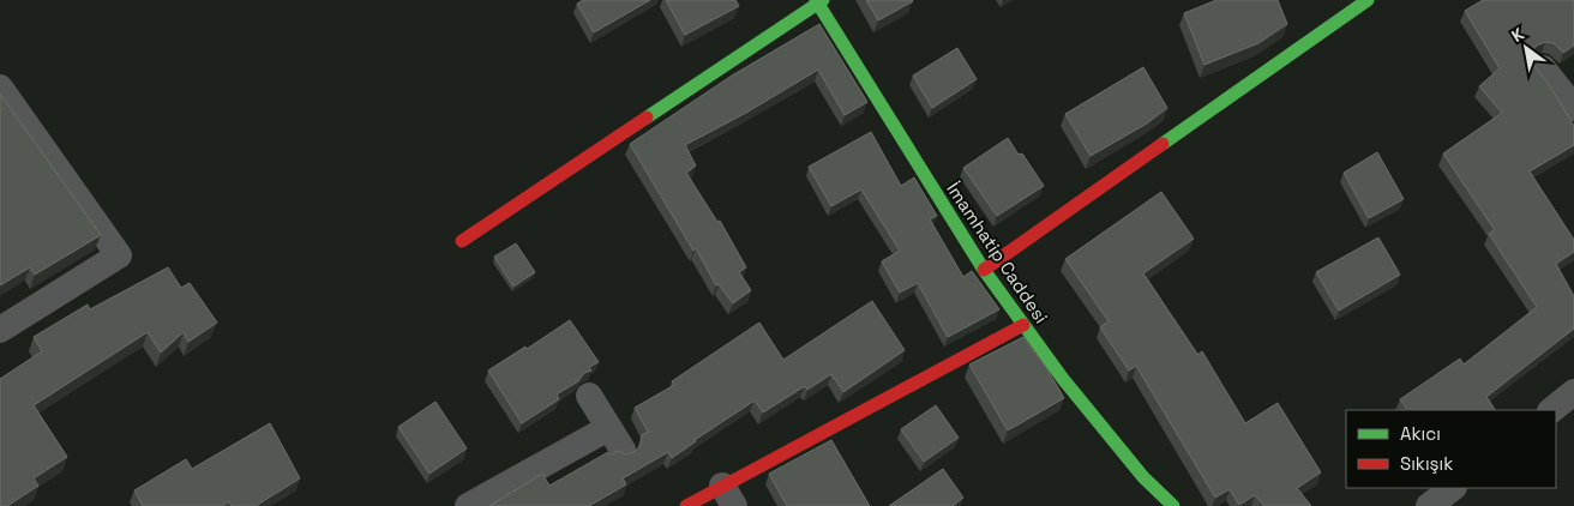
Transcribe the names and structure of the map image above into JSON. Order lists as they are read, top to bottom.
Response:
{
  "streets": {
    "street": ["İmamhatip Caddesi"]
  },
  "legend": ["Akıcı", "Sıkışık"],
  "north": "top left"
}
